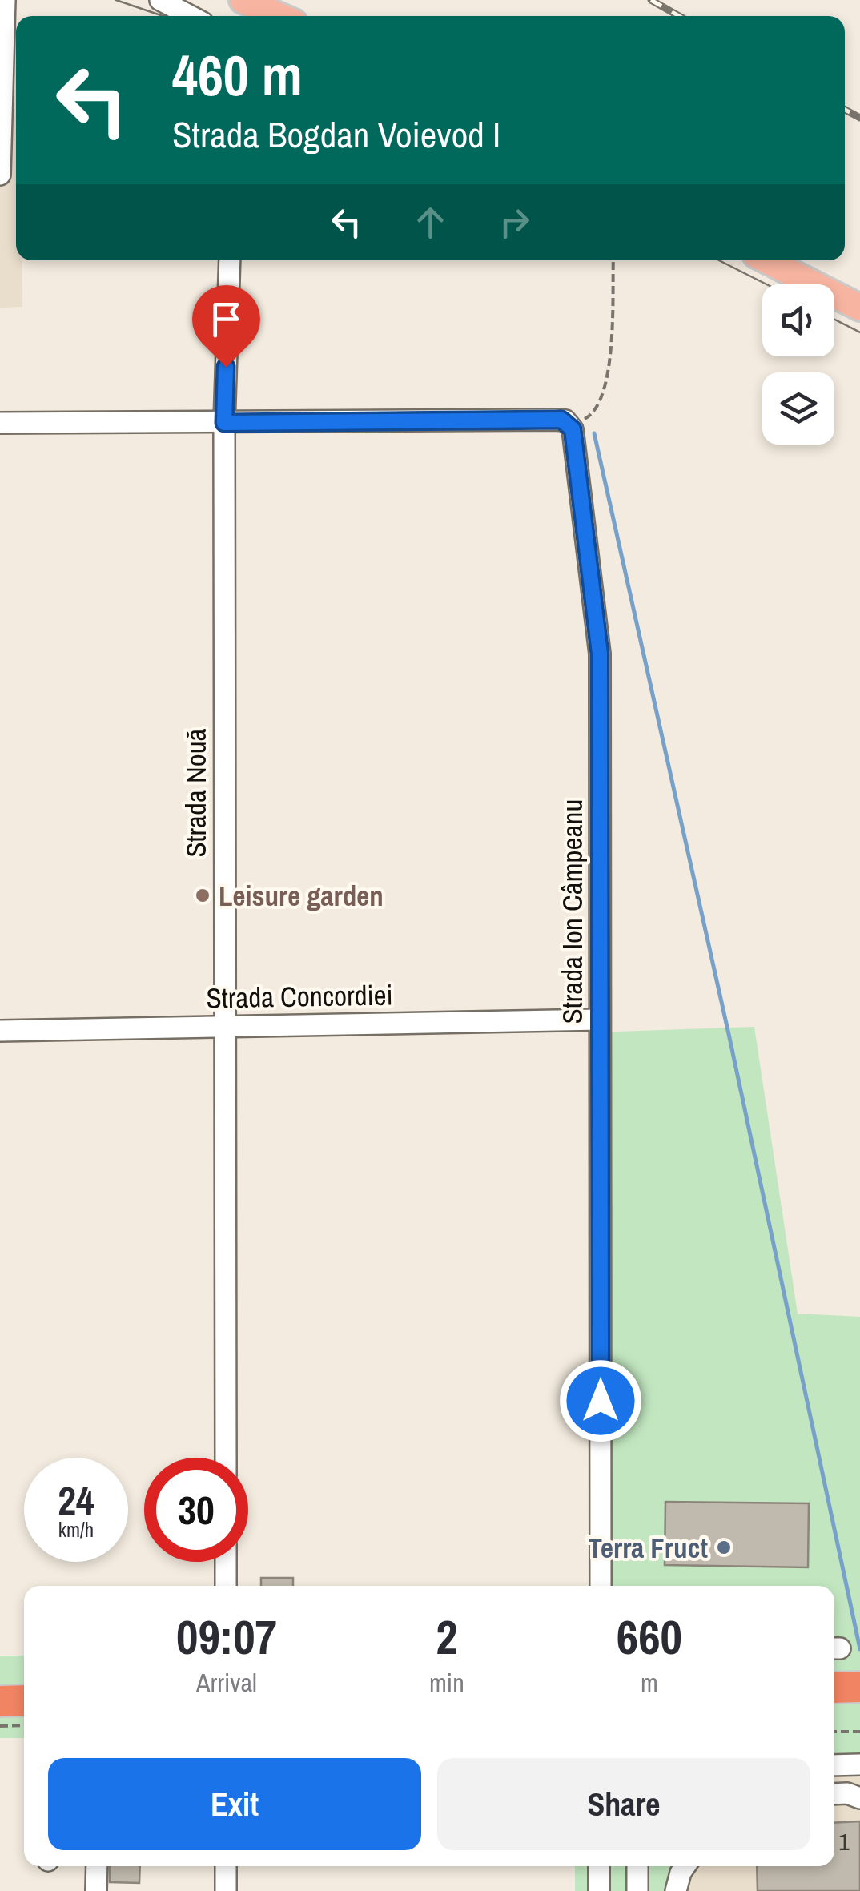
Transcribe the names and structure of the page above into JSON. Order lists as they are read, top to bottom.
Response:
{
  "streets": {
    "street": ["Strada Nouă", "Strada Ion Câmpeanu", "Strada Concordiei"]
  },
  "crossings": [
    ["Strada Nouă", "Strada Concordiei"],
    ["Strada Ion Câmpeanu", "Strada Concordiei"]
  ],
  "places": ["Leisure garden", "Terra Fruct"],
  "house_numbers": ["1"],
  "page": {
    "turn": ["460 m", "Strada Bogdan Voievod I"],
    "speed": "24 km/h",
    "limit": "30",
    "eta": [
      "09:07",
      "Arrival",
      "2",
      "min",
      "660",
      "m"
    ],
    "buttons": ["Exit", "Share"]
  }
}
